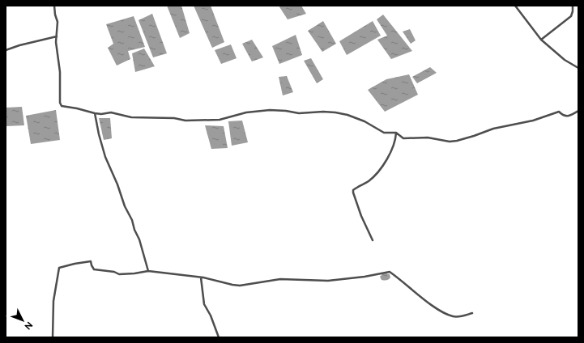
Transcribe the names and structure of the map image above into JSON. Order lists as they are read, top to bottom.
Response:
{
  "north": "bottom right"
}
